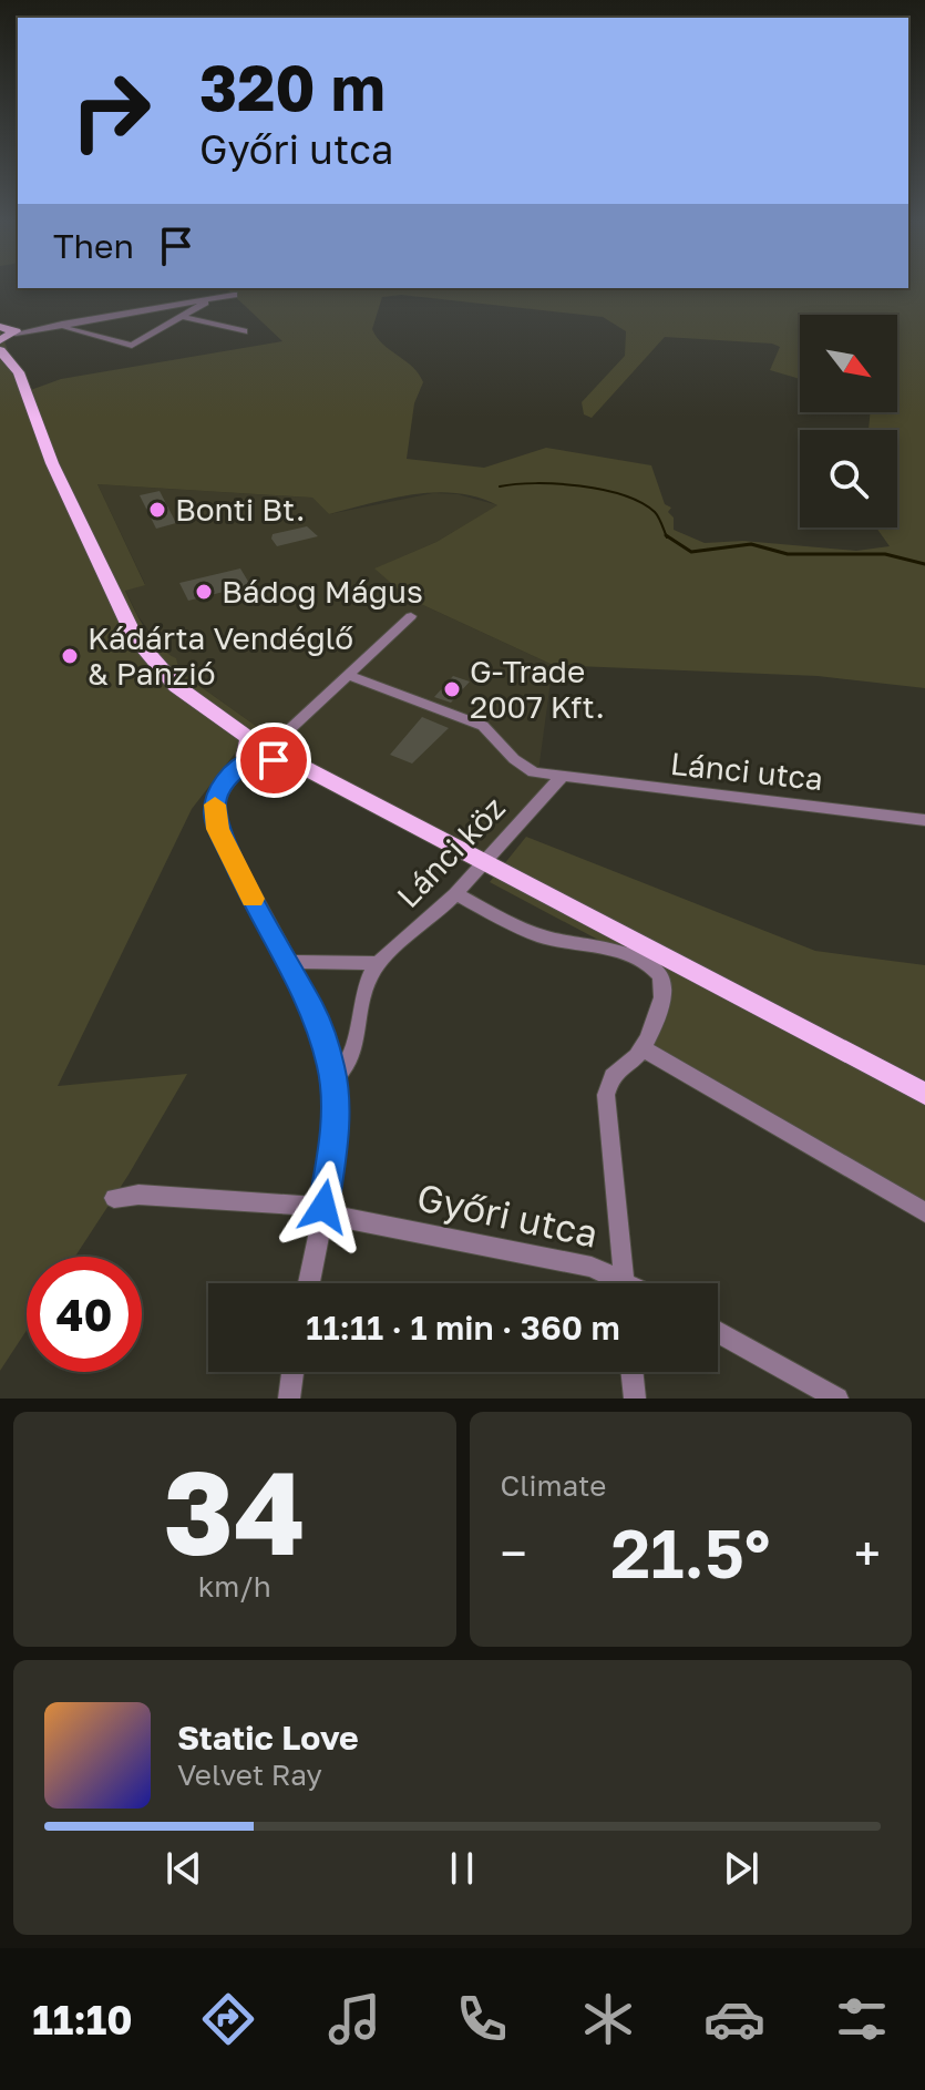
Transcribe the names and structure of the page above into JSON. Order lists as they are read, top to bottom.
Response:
{
  "streets": {
    "street": ["Lánci utca", "Lánci köz", "Győri utca"]
  },
  "crossings": [
    ["Lánci utca", "Lánci köz"]
  ],
  "places": [
    "Bonti Bt.",
    "Bádog Mágus",
    "Kádárta Vendéglő & Panzió",
    "G-Trade 2007 Kft."
  ],
  "north": "bottom right",
  "page": {
    "turn": ["320 m", "Győri utca"],
    "then": "Then",
    "limit": "40",
    "trip": "11:11 · 1 min · 360 m",
    "tile": [
      ["34", "km/h"],
      "Climate"
    ],
    "heat": ["−", "21.5°", "+"],
    "song": ["Static Love", "Velvet Ray"],
    "tabs": "11:10"
  }
}
